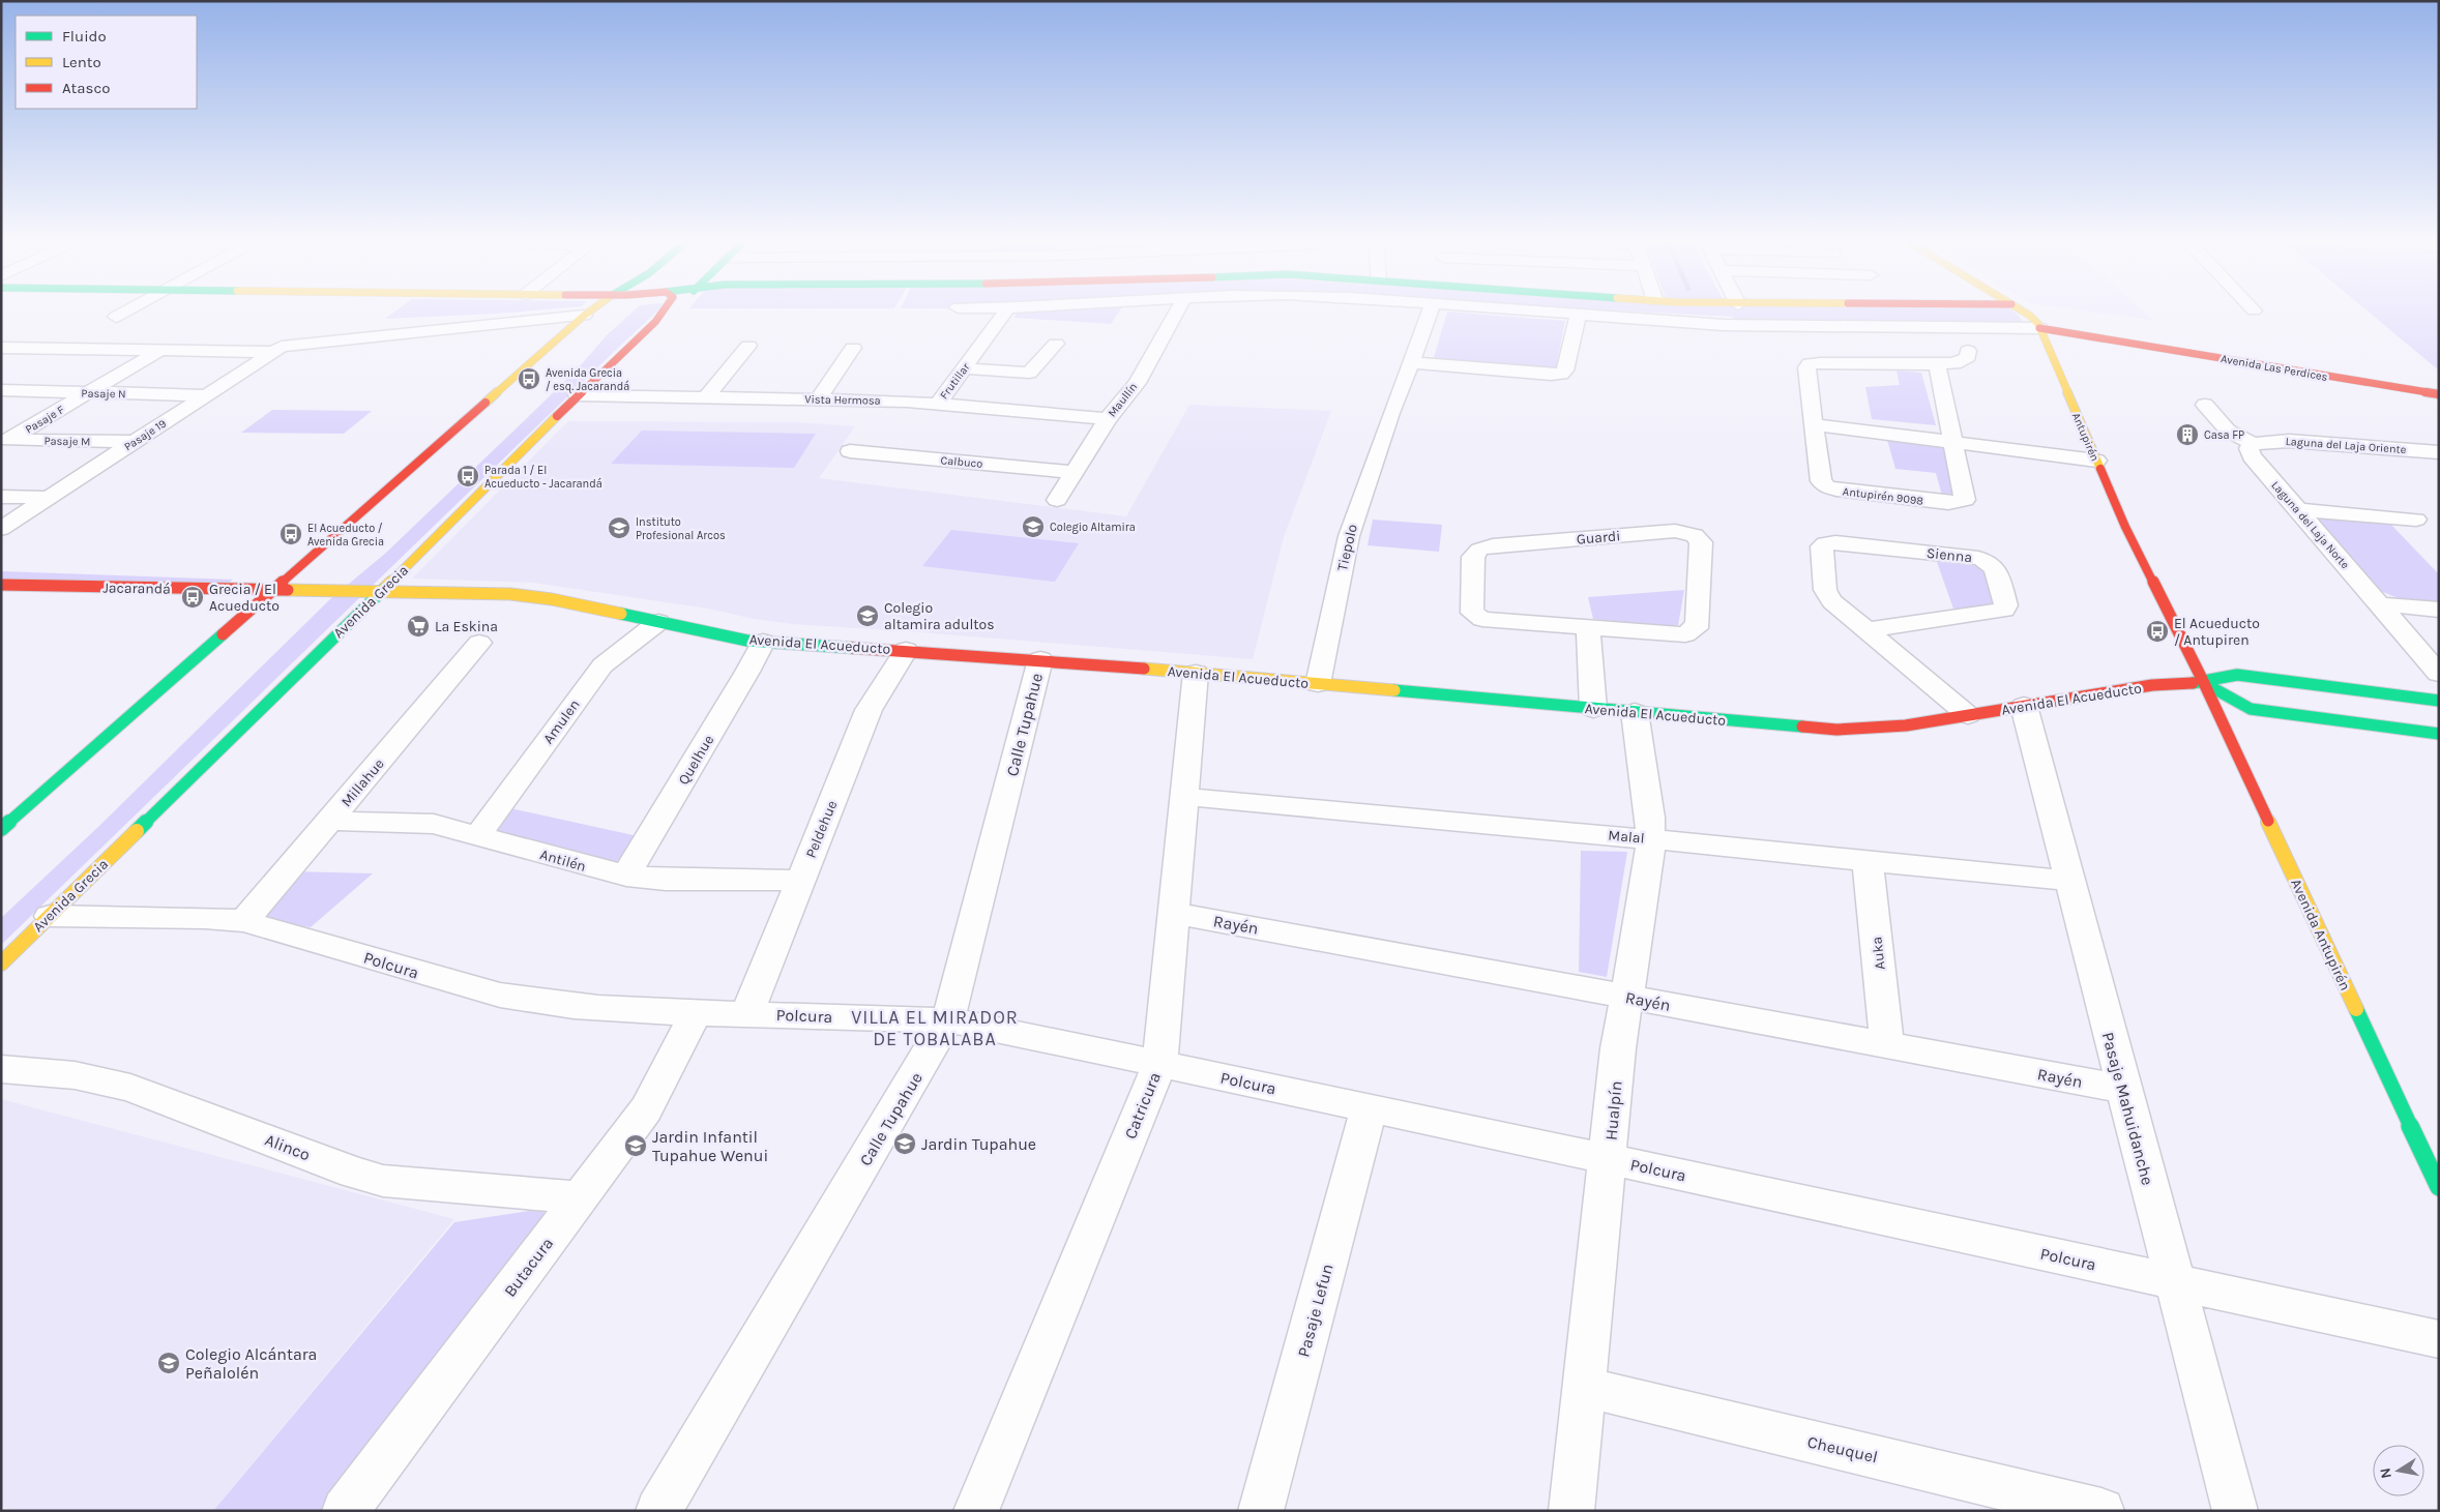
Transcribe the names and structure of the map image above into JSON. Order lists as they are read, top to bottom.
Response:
{
  "streets": {
    "street": [
      "Avenida Las Perdices",
      "Frutillar",
      "Pasaje N",
      "Vista Hermosa",
      "Maullín",
      "Pasaje F",
      "Pasaje 19",
      "Antupirén",
      "Pasaje M",
      "Laguna del Laja Oriente",
      "Calbuco",
      "Antupirén 9098",
      "Laguna del Laja Norte",
      "Guardi",
      "Tiepolo",
      "Sienna",
      "Jacarandá",
      "Avenida Grecia",
      "Avenida El Acueducto",
      "Amulen",
      "Calle Tupahue",
      "Quelhue",
      "Millahue",
      "Peldehue",
      "Malal",
      "Antilén",
      "Rayén",
      "Avenida Antupirén",
      "Auka",
      "Polcura",
      "Catricura",
      "Pasaje Mahuidanche",
      "Hualpín",
      "Alinco",
      "Butacura",
      "Pasaje Lefun",
      "Cheuquel"
    ]
  },
  "crossings": [
    ["Avenida Las Perdices", "Antupirén"],
    ["Frutillar", "Vista Hermosa"],
    ["Pasaje N", "Pasaje F"],
    ["Pasaje N", "Pasaje 19"],
    ["Vista Hermosa", "Maullín"],
    ["Vista Hermosa", "Avenida Grecia"],
    ["Maullín", "Calbuco"],
    ["Pasaje F", "Pasaje M"],
    ["Pasaje 19", "Pasaje M"],
    ["Antupirén", "Avenida El Acueducto"],
    ["Antupirén", "Avenida Antupirén"],
    ["Laguna del Laja Oriente", "Laguna del Laja Norte"],
    ["Tiepolo", "Avenida El Acueducto"],
    ["Sienna", "Avenida El Acueducto"],
    ["Jacarandá", "Avenida El Acueducto"],
    ["Avenida Grecia", "Avenida El Acueducto"],
    ["Avenida Grecia", "Polcura"],
    ["Avenida El Acueducto", "Amulen"],
    ["Avenida El Acueducto", "Calle Tupahue"],
    ["Avenida El Acueducto", "Quelhue"],
    ["Avenida El Acueducto", "Peldehue"],
    ["Avenida El Acueducto", "Avenida Antupirén"],
    ["Avenida El Acueducto", "Catricura"],
    ["Avenida El Acueducto", "Pasaje Mahuidanche"],
    ["Avenida El Acueducto", "Hualpín"],
    ["Amulen", "Antilén"],
    ["Calle Tupahue", "Polcura"],
    ["Quelhue", "Antilén"],
    ["Millahue", "Antilén"],
    ["Millahue", "Polcura"],
    ["Peldehue", "Antilén"],
    ["Peldehue", "Polcura"],
    ["Malal", "Auka"],
    ["Malal", "Catricura"],
    ["Malal", "Pasaje Mahuidanche"],
    ["Malal", "Hualpín"],
    ["Rayén", "Auka"],
    ["Rayén", "Catricura"],
    ["Rayén", "Pasaje Mahuidanche"],
    ["Rayén", "Hualpín"],
    ["Polcura", "Catricura"],
    ["Polcura", "Pasaje Mahuidanche"],
    ["Polcura", "Hualpín"],
    ["Polcura", "Butacura"],
    ["Polcura", "Pasaje Lefun"],
    ["Hualpín", "Cheuquel"],
    ["Alinco", "Butacura"]
  ],
  "districts": ["VILLA EL MIRADOR DE TOBALABA"],
  "places": {
    "bus stop": [
      "Avenida Grecia / esq. Jacarandá",
      "Parada 1 / El Acueducto - Jacarandá",
      "El Acueducto / Avenida Grecia",
      "Grecia / El Acueducto",
      "El Acueducto / Antupiren"
    ],
    "building": ["Casa FP"],
    "school or university": [
      "Colegio Altamira",
      "Instituto Profesional Arcos",
      "Colegio altamira adultos",
      "Jardin Tupahue",
      "Jardin Infantil Tupahue Wenui",
      "Colegio Alcántara Peñalolén"
    ],
    "supermarket": ["La Eskina"]
  },
  "legend": ["Fluido", "Lento", "Atasco"],
  "north": "left"
}
